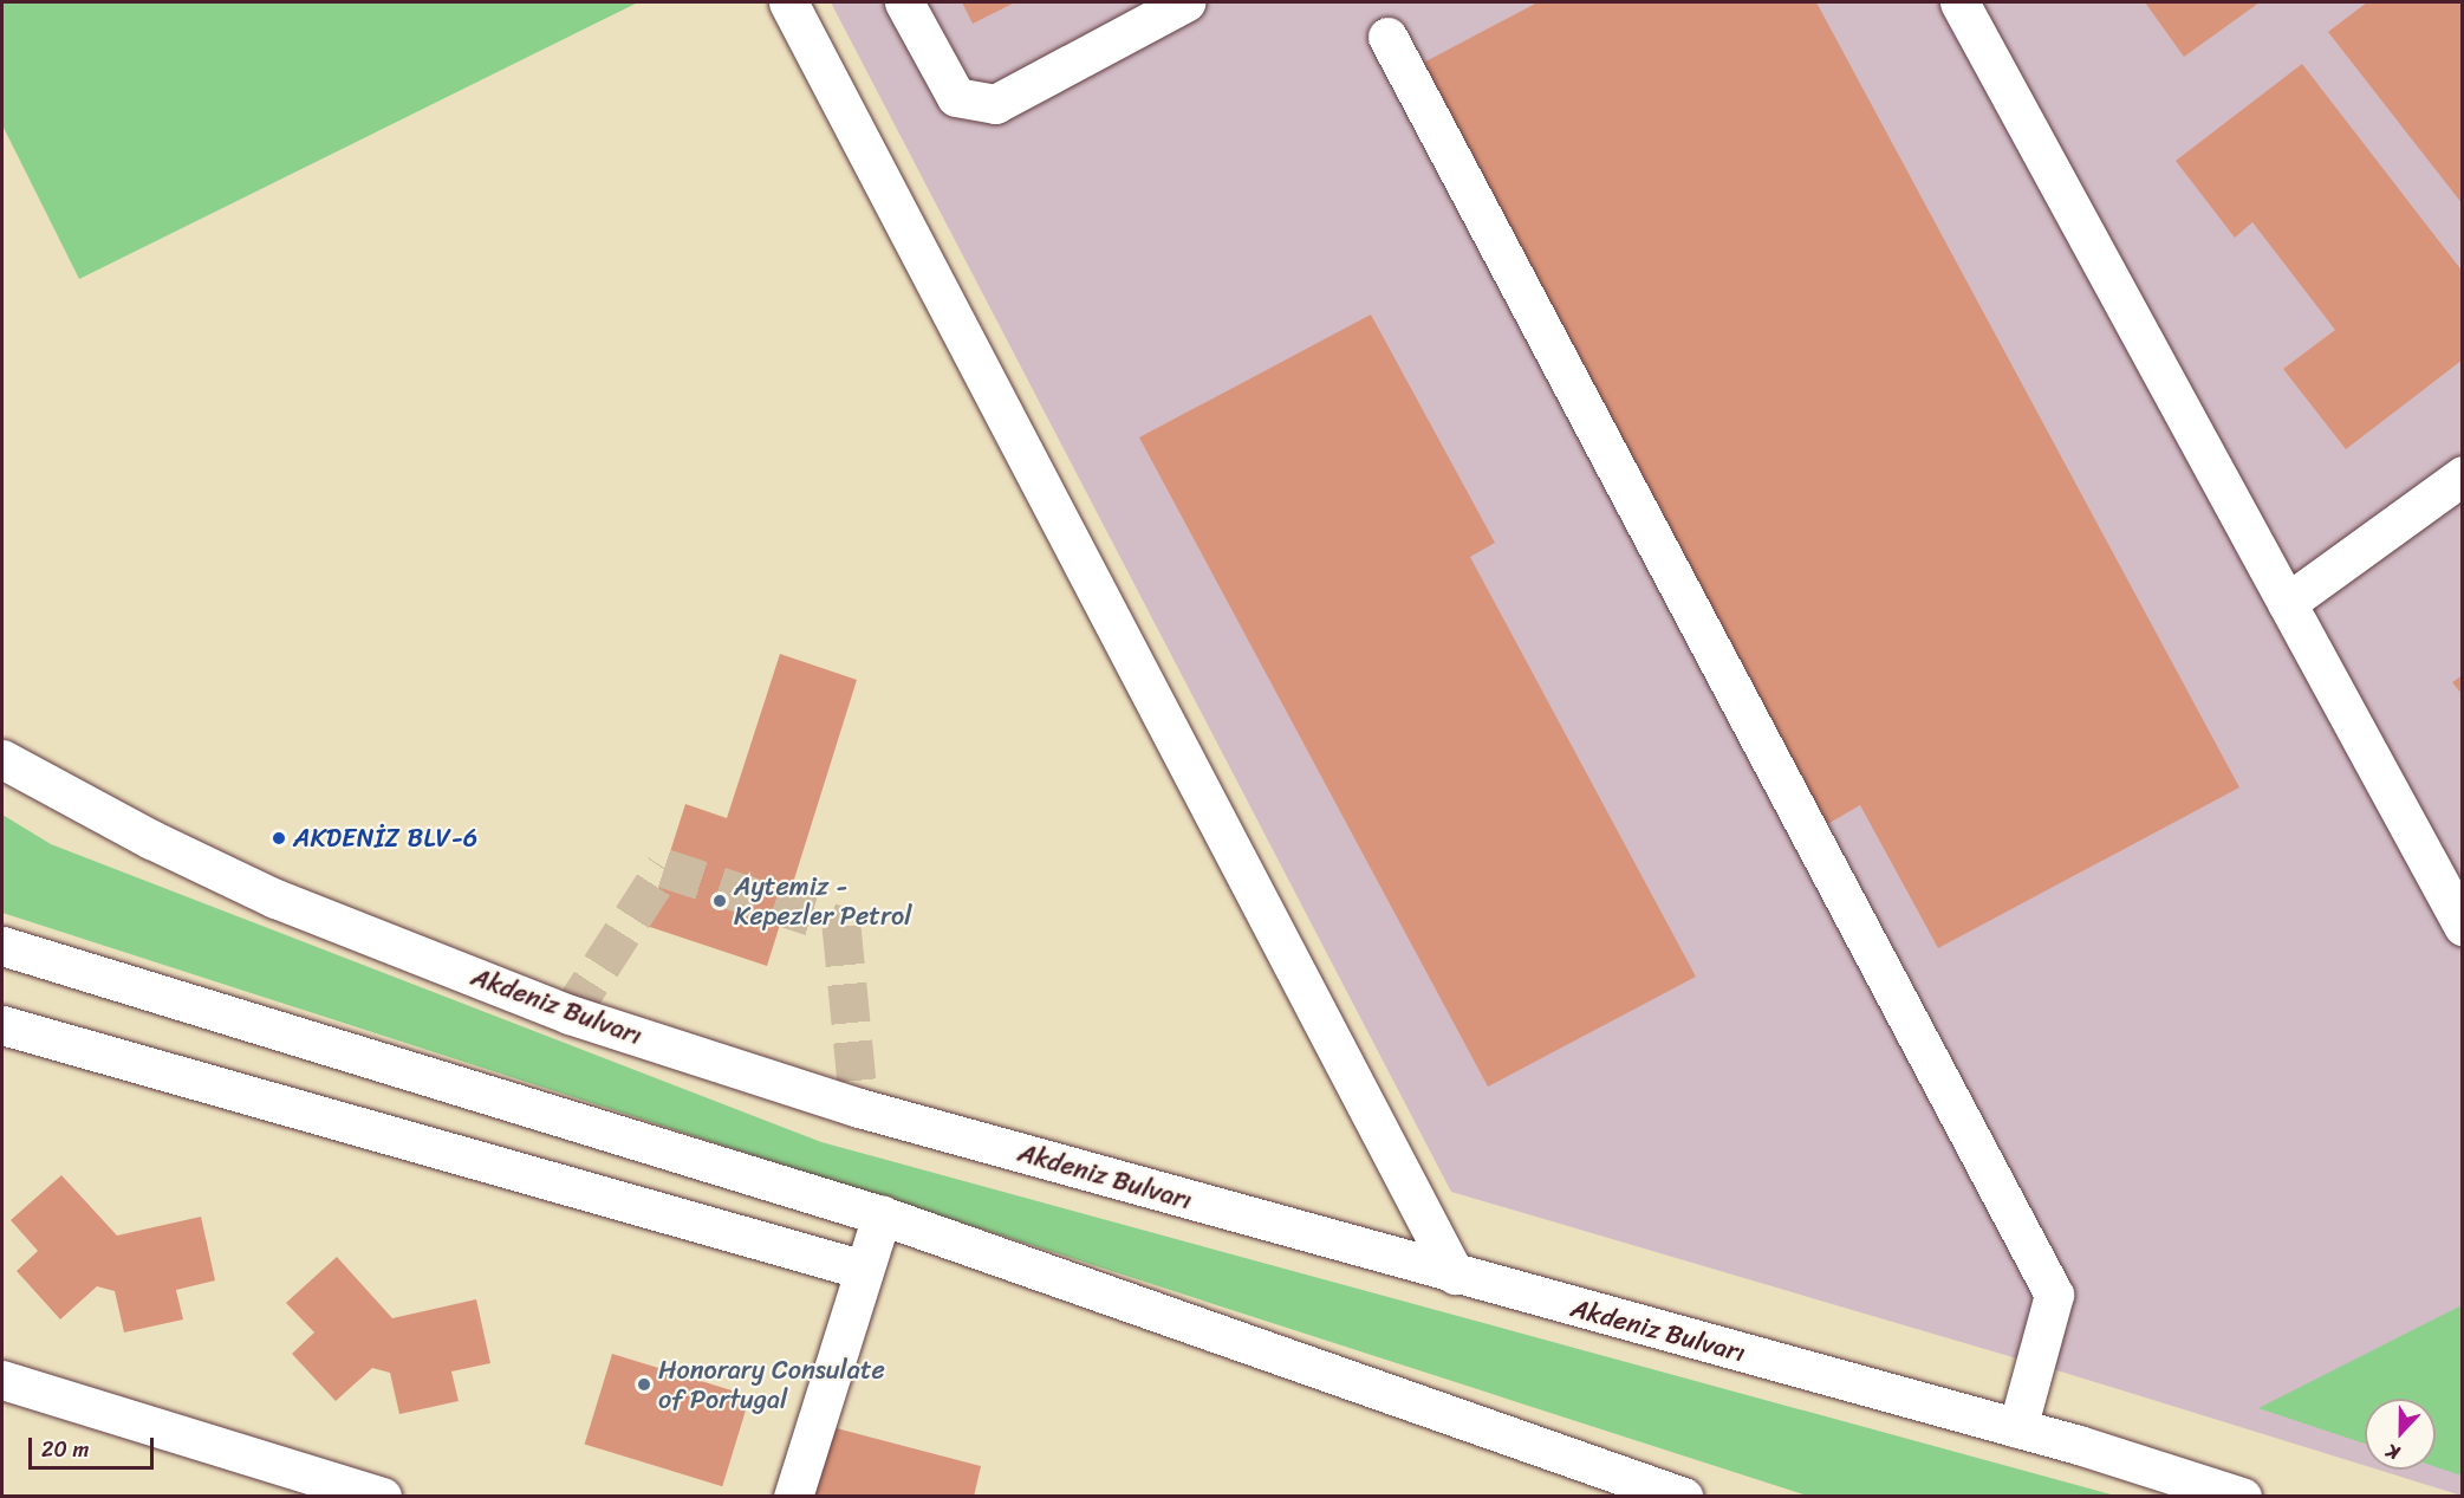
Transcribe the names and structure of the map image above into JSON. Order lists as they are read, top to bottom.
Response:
{
  "streets": {
    "street": ["Akdeniz Bulvarı"]
  },
  "places": ["AKDENİZ BLV-6", "Aytemiz - Kepezler Petrol", "Honorary Consulate of Portugal"],
  "scale_bar": "20 m",
  "north": "bottom"
}
